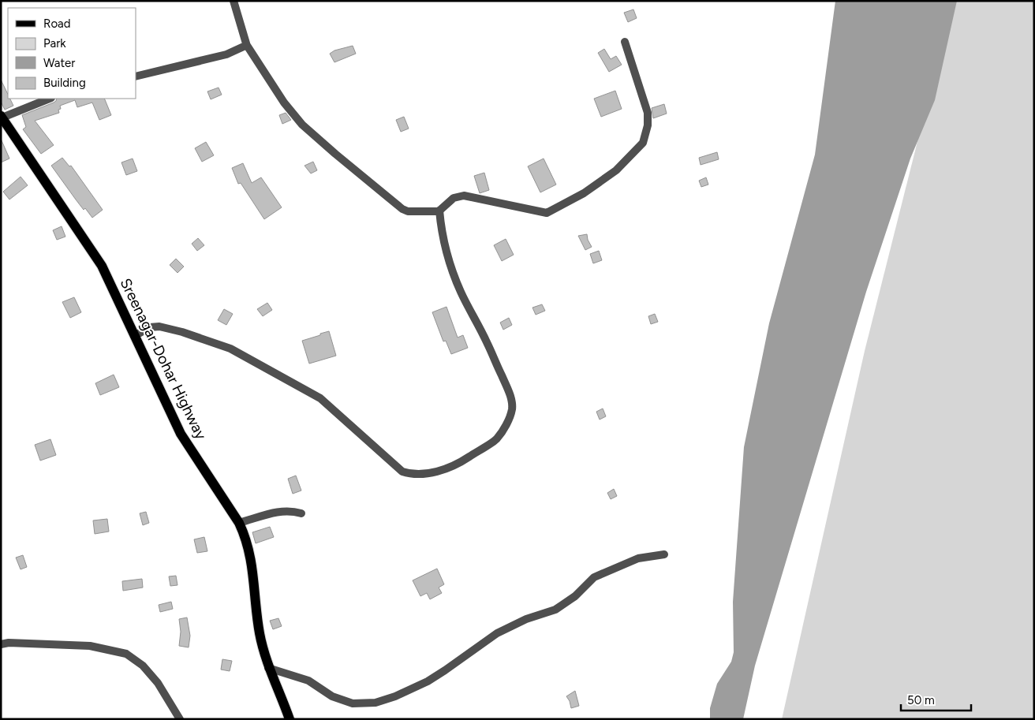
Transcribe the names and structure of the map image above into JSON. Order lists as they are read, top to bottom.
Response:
{
  "streets": {
    "main road": ["Sreenagar-Dohar Highway"]
  },
  "legend": [
    "Road",
    "Park",
    "Water",
    "Building"
  ],
  "scale_bar": "50 m"
}
